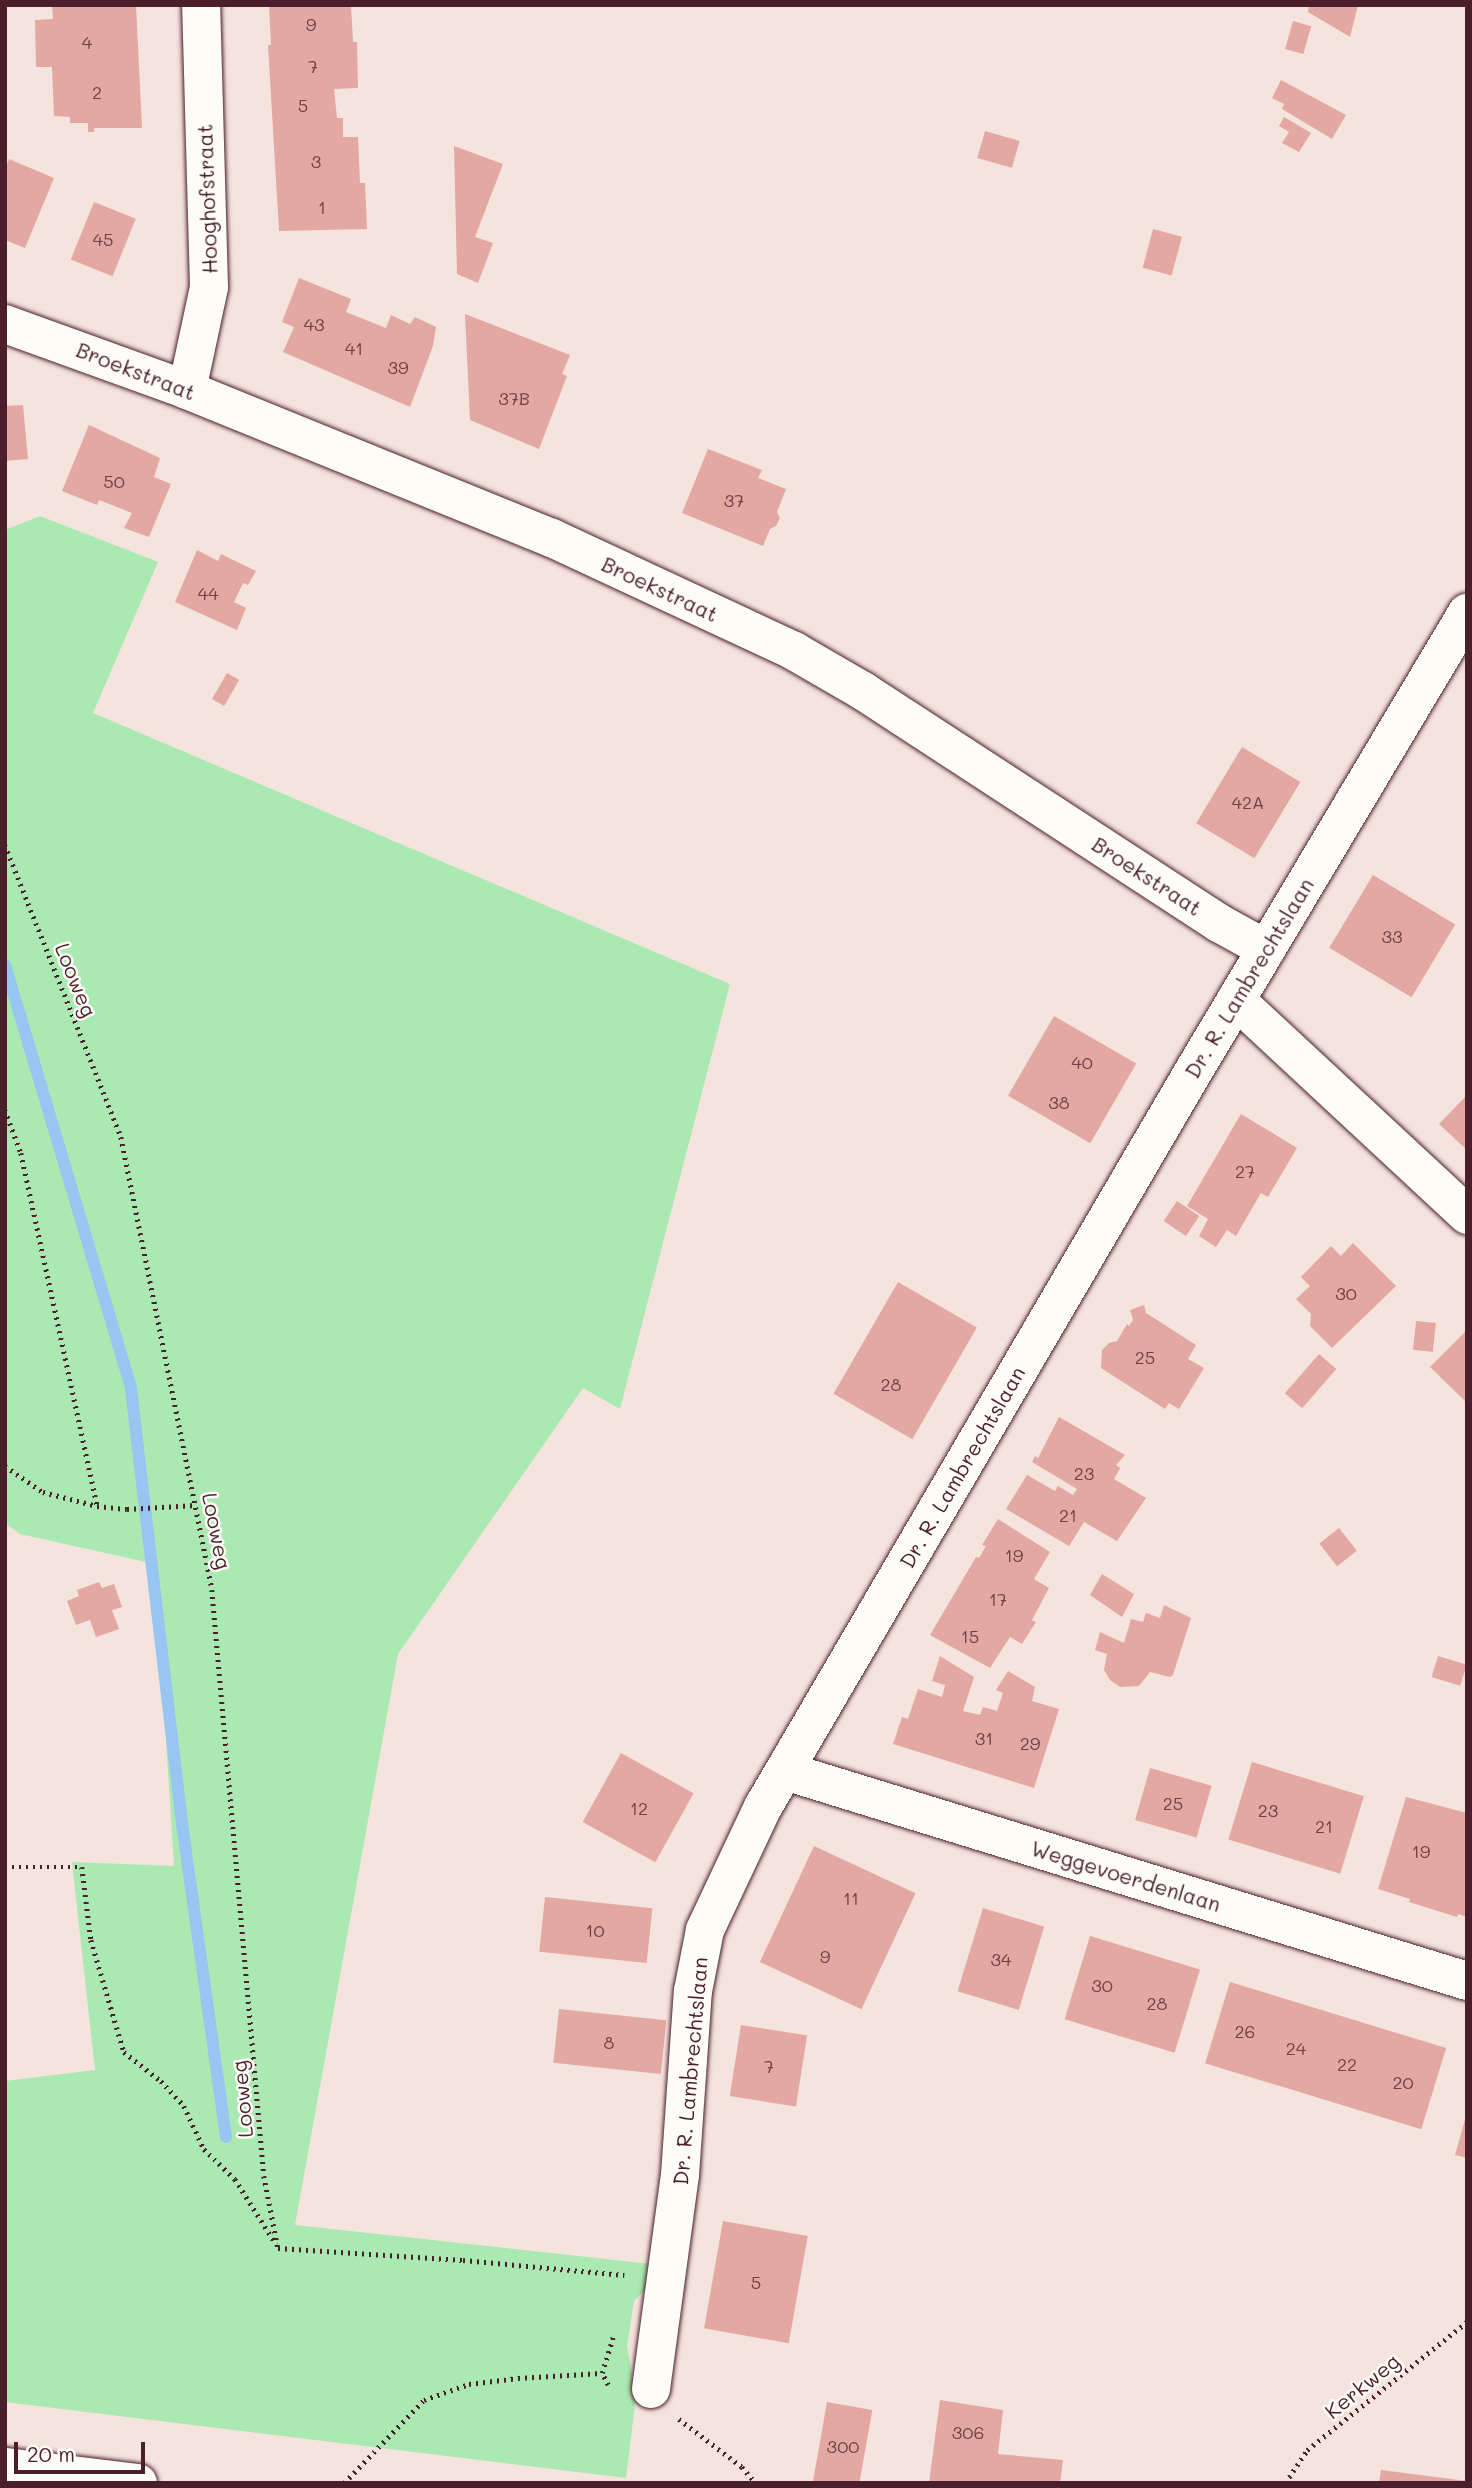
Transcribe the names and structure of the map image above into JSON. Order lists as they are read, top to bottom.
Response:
{
  "streets": {
    "street": [
      "Hooghofstraat",
      "Broekstraat",
      "Dr. R. Lambrechtslaan",
      "Weggevoerdenlaan"
    ],
    "path": ["Looweg", "Kerkweg"]
  },
  "crossings": [
    ["Hooghofstraat", "Broekstraat"],
    ["Broekstraat", "Dr. R. Lambrechtslaan"],
    ["Dr. R. Lambrechtslaan", "Weggevoerdenlaan"]
  ],
  "house_numbers": [
    "9",
    "4",
    "7",
    "2",
    "5",
    "3",
    "1",
    "45",
    "43",
    "41",
    "39",
    "37B",
    "50",
    "37",
    "44",
    "42A",
    "33",
    "40",
    "38",
    "27",
    "30",
    "25",
    "28",
    "23",
    "21",
    "19",
    "17",
    "15",
    "31",
    "29",
    "25",
    "12",
    "23",
    "21",
    "19",
    "11",
    "10",
    "9",
    "34",
    "30",
    "28",
    "26",
    "8",
    "24",
    "22",
    "7",
    "20",
    "5",
    "306",
    "300"
  ],
  "scale_bar": "20 m"
}
